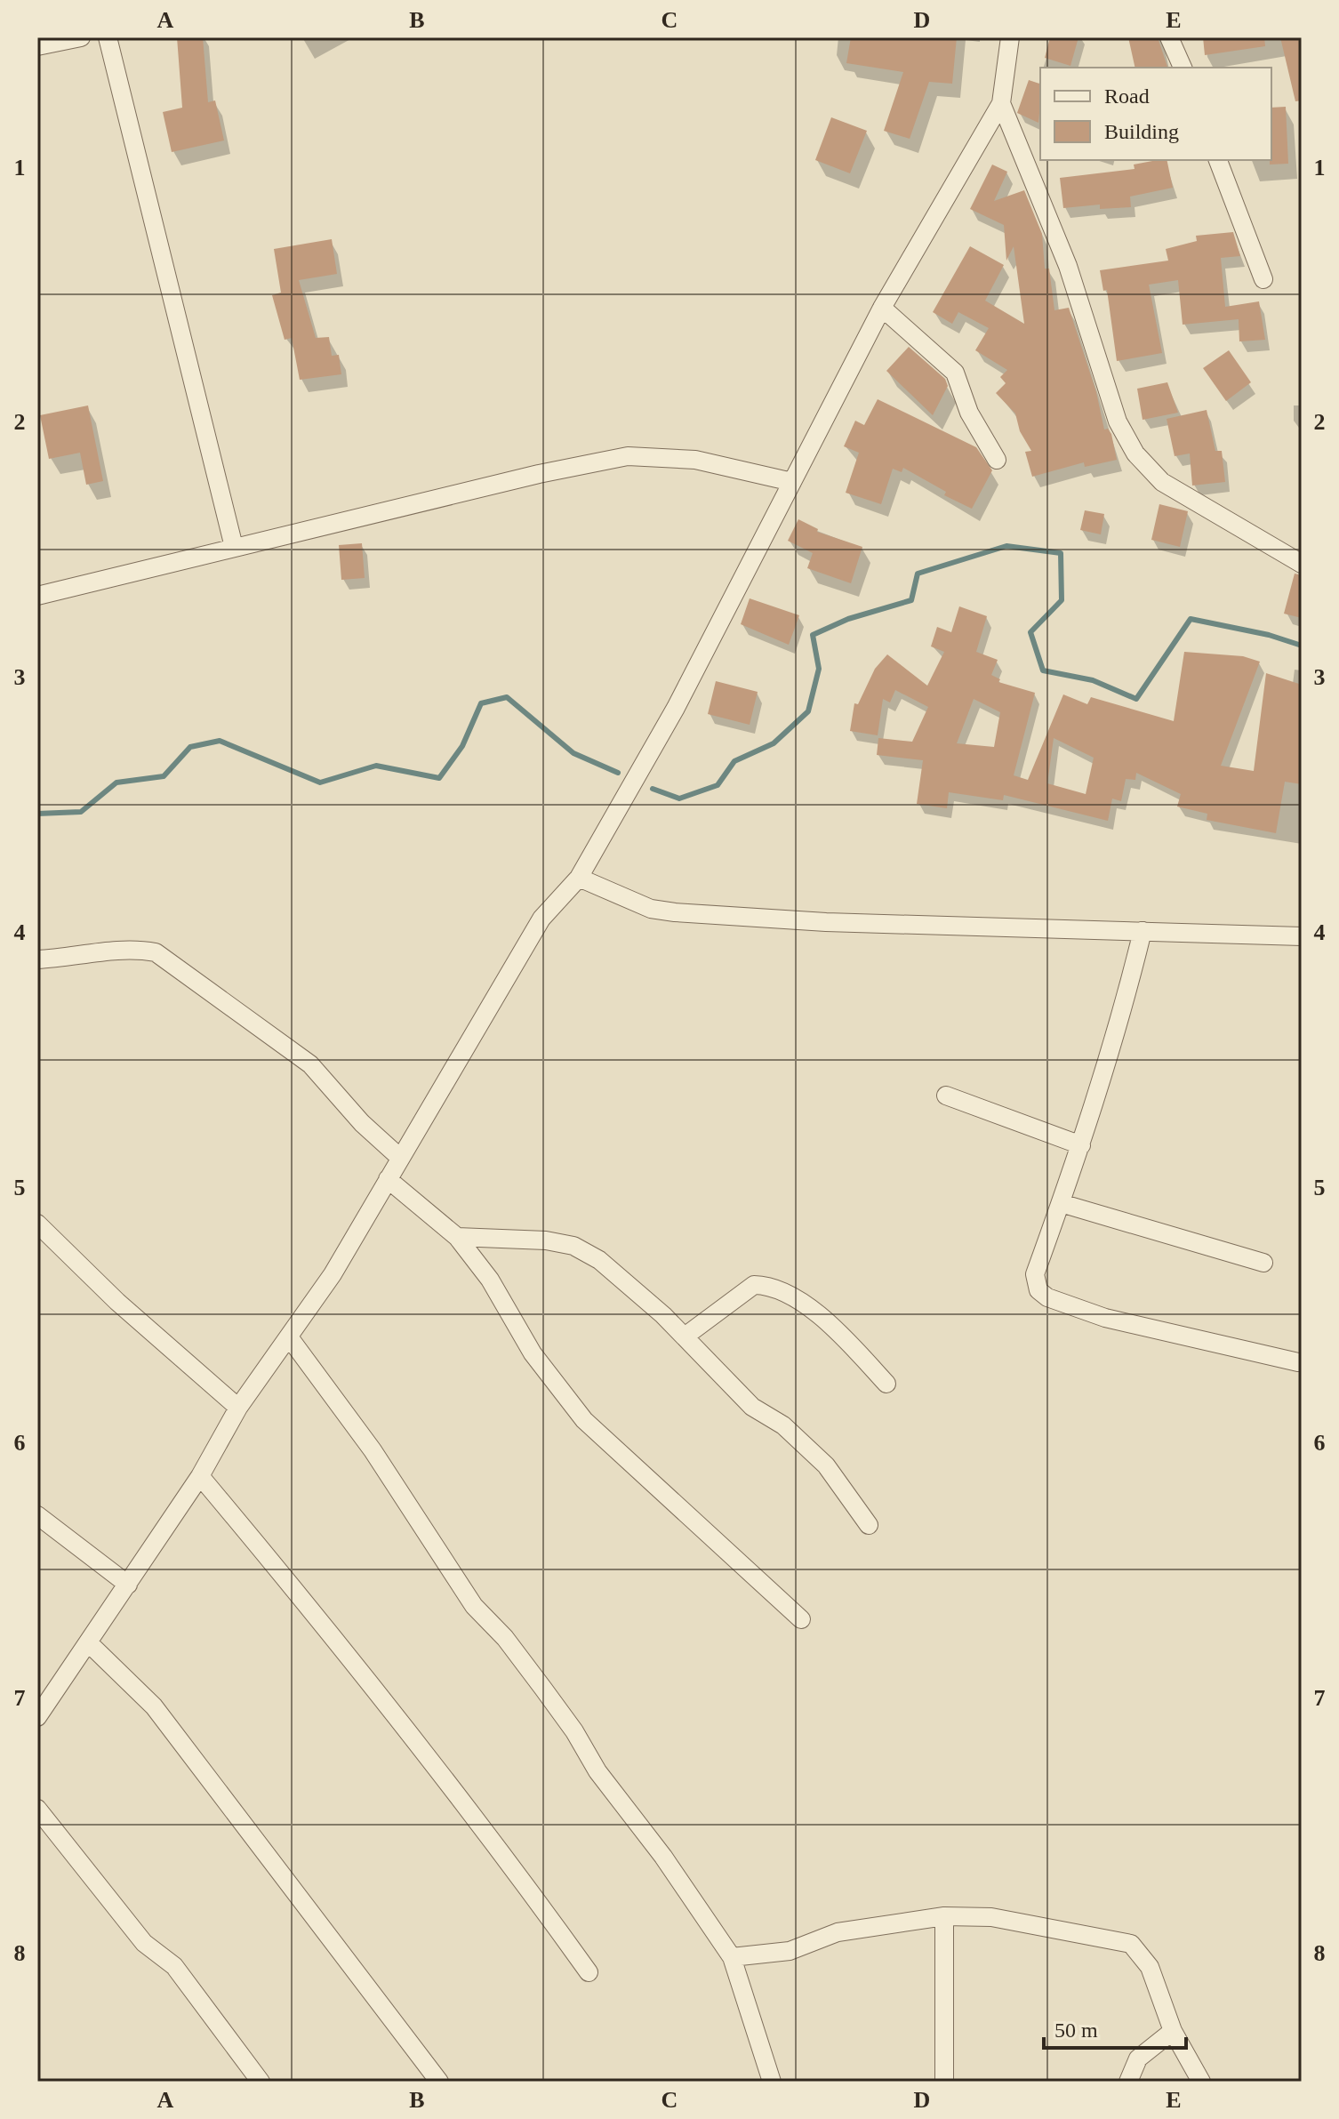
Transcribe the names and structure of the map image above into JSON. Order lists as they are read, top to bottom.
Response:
{
  "legend": ["Road", "Building"],
  "scale_bar": "50 m",
  "grid": {
    "columns": [
      "A",
      "B",
      "C",
      "D",
      "E"
    ],
    "rows": [
      "1",
      "2",
      "3",
      "4",
      "5",
      "6",
      "7",
      "8"
    ]
  }
}
